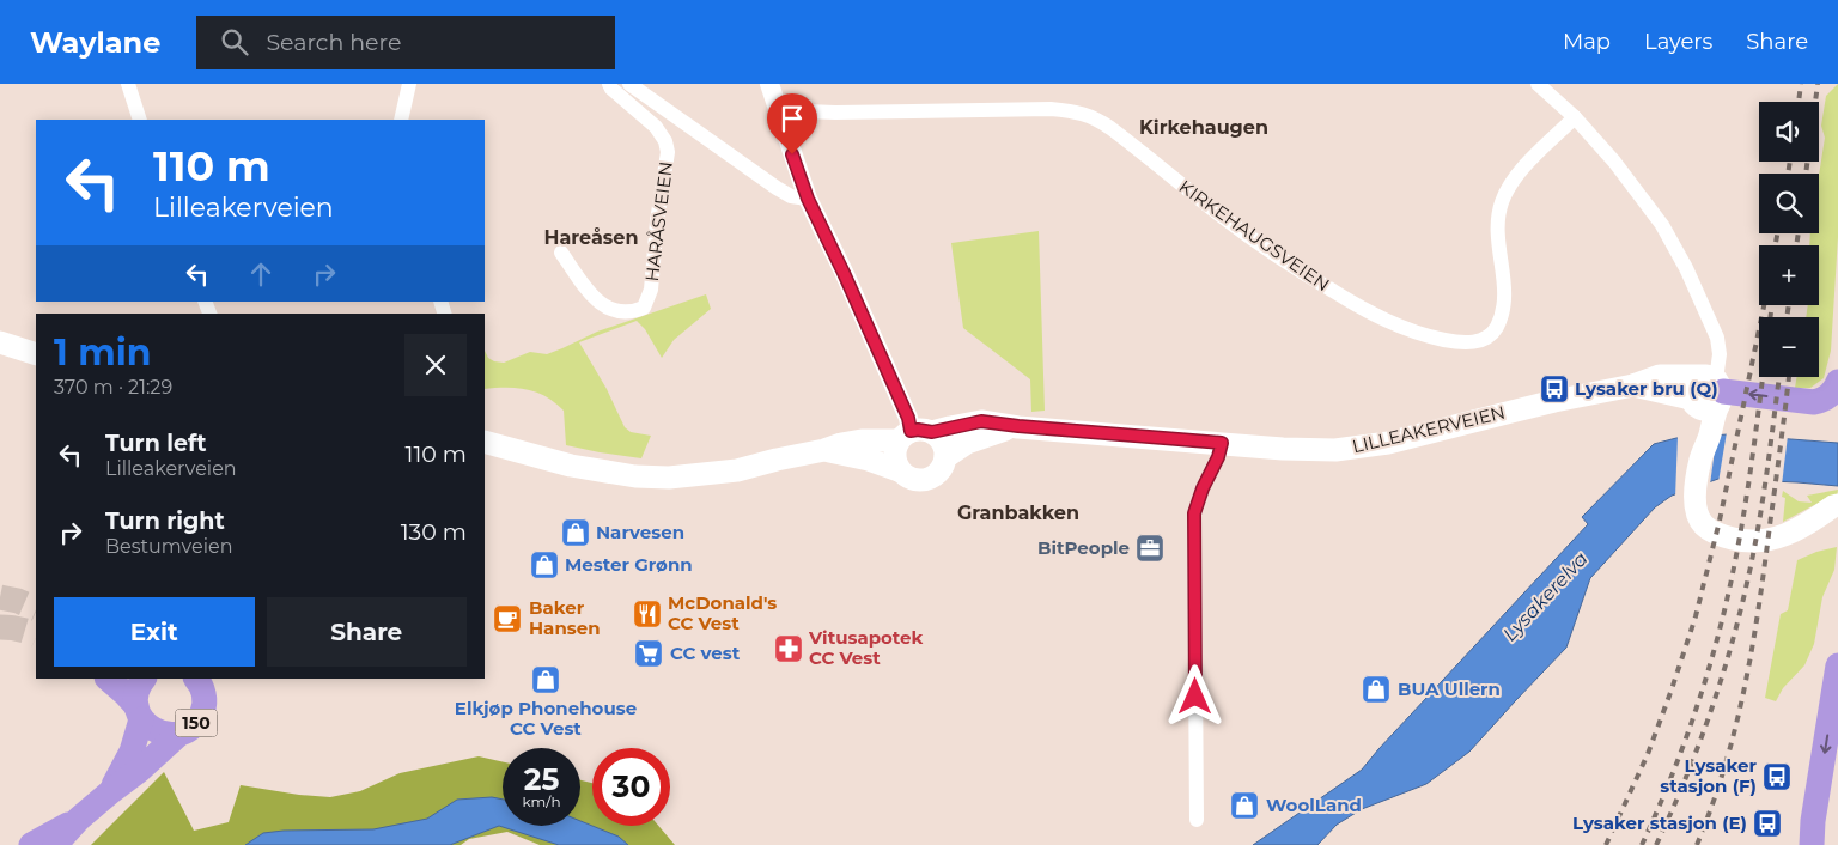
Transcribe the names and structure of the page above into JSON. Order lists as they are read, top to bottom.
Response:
{
  "streets": {
    "highway": ["150"],
    "main road": ["LILLEAKERVEIEN"],
    "street": ["HARÅSVEIEN", "KIRKEHAUGSVEIEN"]
  },
  "districts": ["Kirkehaugen", "Hareåsen", "Granbakken"],
  "water": ["Lysakerelva"],
  "places": {
    "bus stop": ["Lysaker bru (Q)", "Lysaker stasjon (F)", "Lysaker stasjon (E)"],
    "shop": [
      "Narvesen",
      "Mester Grønn",
      "Elkjøp Phonehouse CC Vest",
      "BUA Ullern",
      "WoolLand"
    ],
    "office": ["BitPeople"],
    "restaurant": ["McDonald's CC Vest"],
    "cafe": ["Baker Hansen"],
    "pharmacy": ["Vitusapotek CC Vest"],
    "supermarket": ["CC vest"]
  },
  "page": {
    "header": "Waylane",
    "search": "Search here",
    "nav": ["Map", "Layers", "Share"],
    "map_buttons": ["+", "−"],
    "turn": ["110 m", "Lilleakerveien"],
    "heading": ["1 min", "370 m · 21:29"],
    "list": [
      {
        "name": "Turn left",
        "note": "Lilleakerveien",
        "value": "110 m"
      },
      {
        "name": "Turn right",
        "note": "Bestumveien",
        "value": "130 m"
      }
    ],
    "buttons": ["Exit", "Share"],
    "speed": "25 km/h",
    "limit": "30"
  }
}
